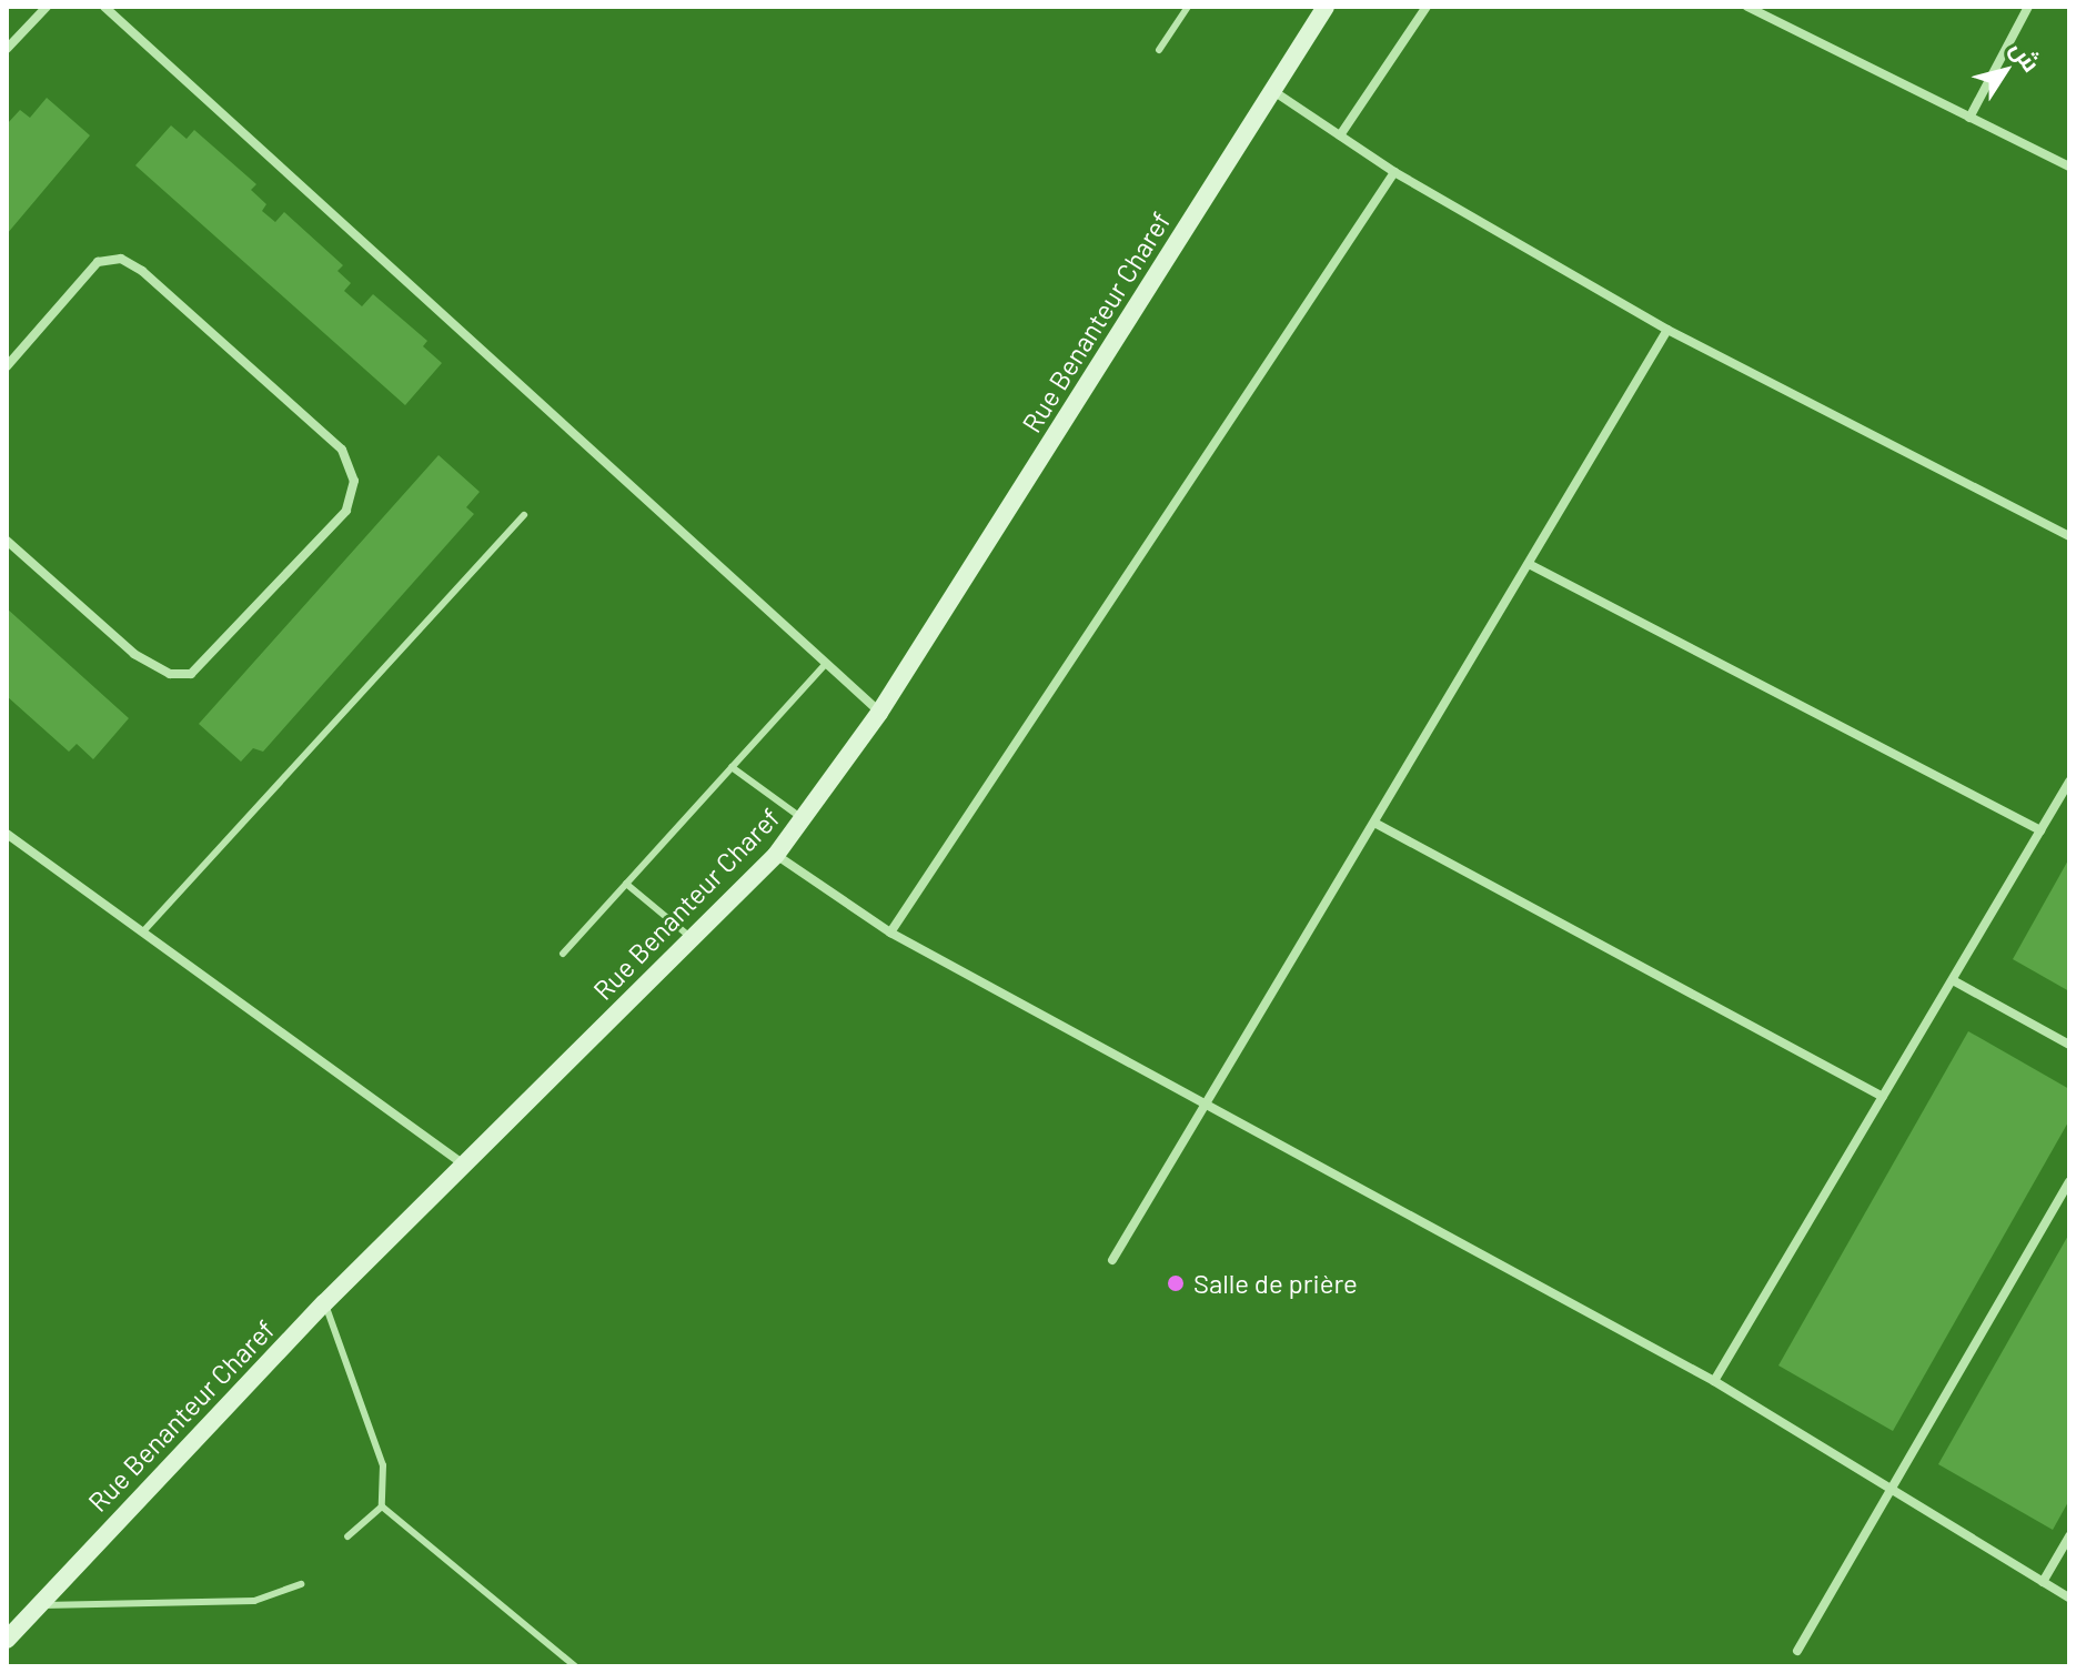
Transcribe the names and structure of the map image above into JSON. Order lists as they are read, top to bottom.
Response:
{
  "streets": {
    "main road": ["Rue Benanteur Charef"]
  },
  "places": ["Salle de prière"],
  "north": "top right"
}
